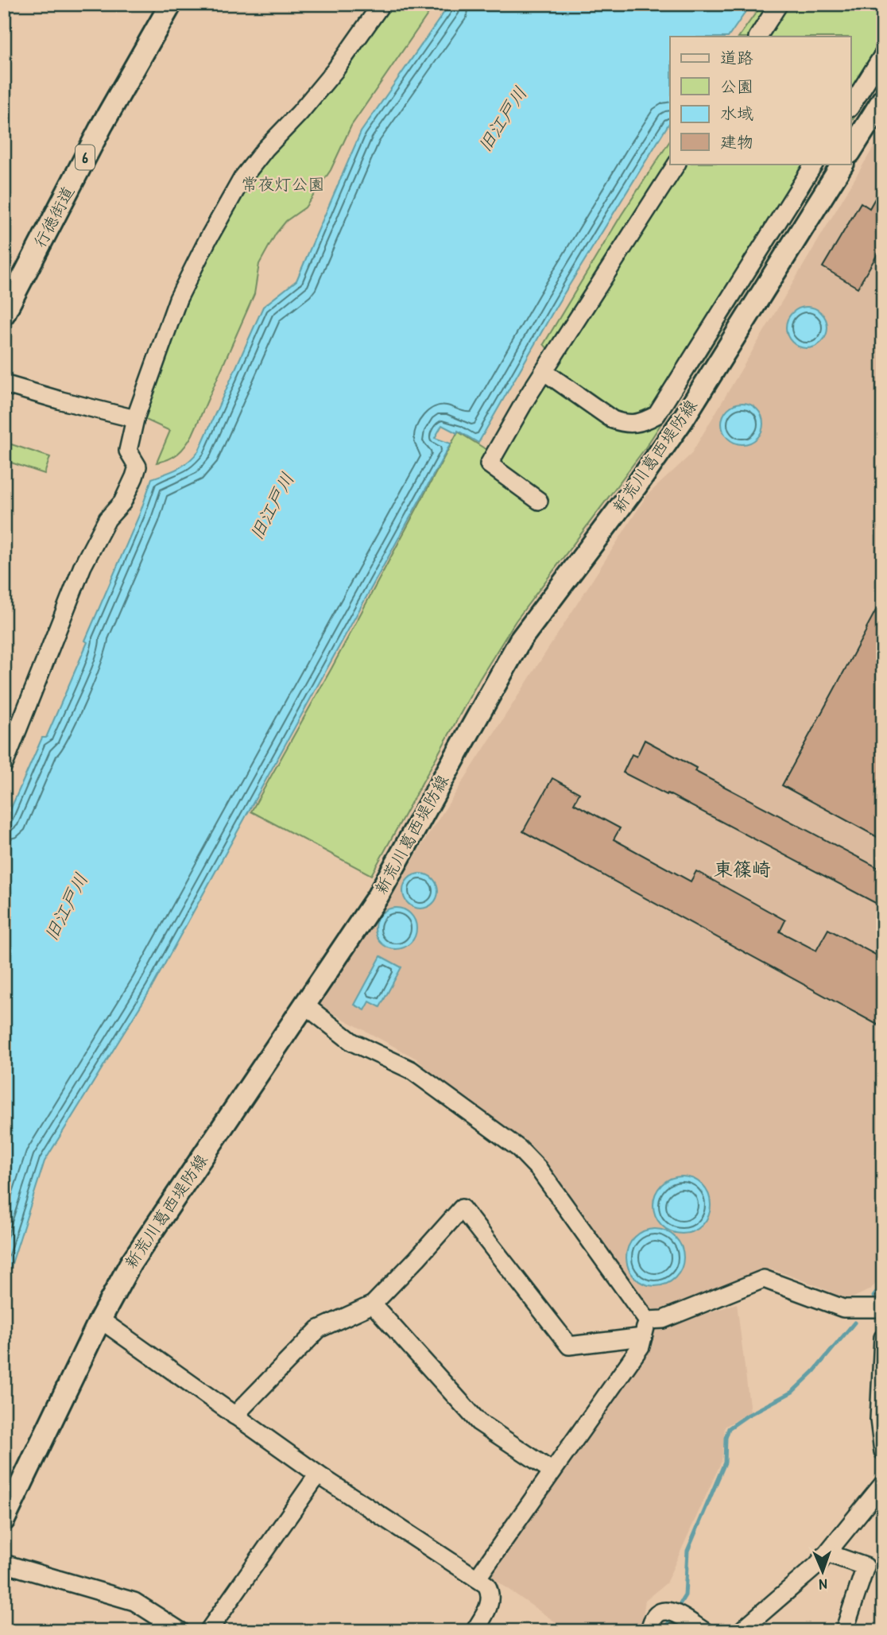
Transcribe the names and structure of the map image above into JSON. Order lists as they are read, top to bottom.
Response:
{
  "streets": {
    "main road": ["6", "行徳街道", "新荒川葛西堤防線"]
  },
  "districts": ["東篠崎"],
  "water": ["旧江戸川"],
  "parks": ["常夜灯公園"],
  "legend": [
    "道路",
    "公園",
    "水域",
    "建物"
  ],
  "north": "bottom"
}
